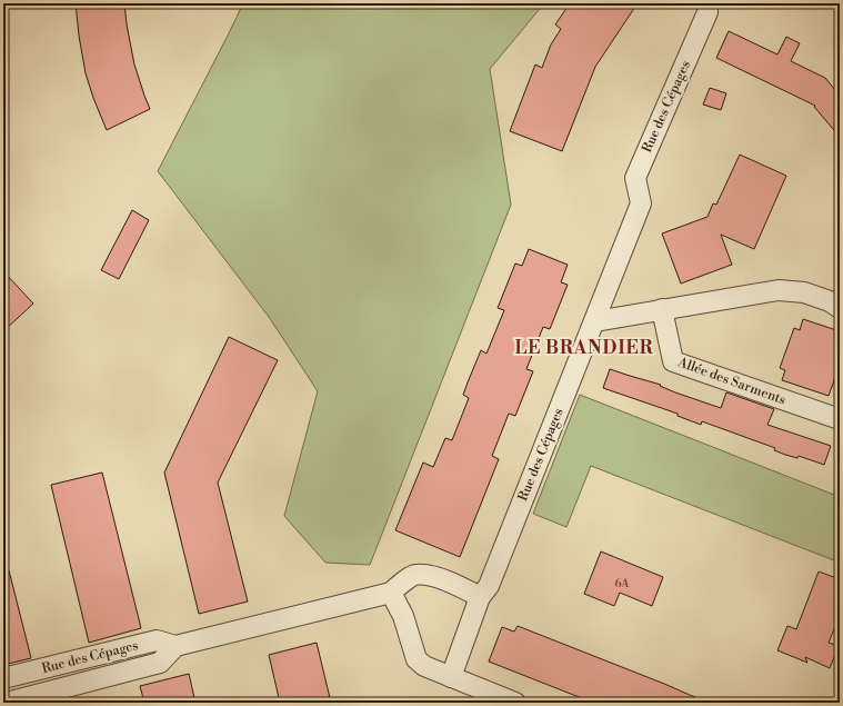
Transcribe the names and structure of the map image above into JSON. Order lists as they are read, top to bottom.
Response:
{
  "streets": {
    "street": ["Rue des Cépages", "Allée des Sarments"]
  },
  "districts": ["LE BRANDIER"],
  "house_numbers": ["6A"]
}
